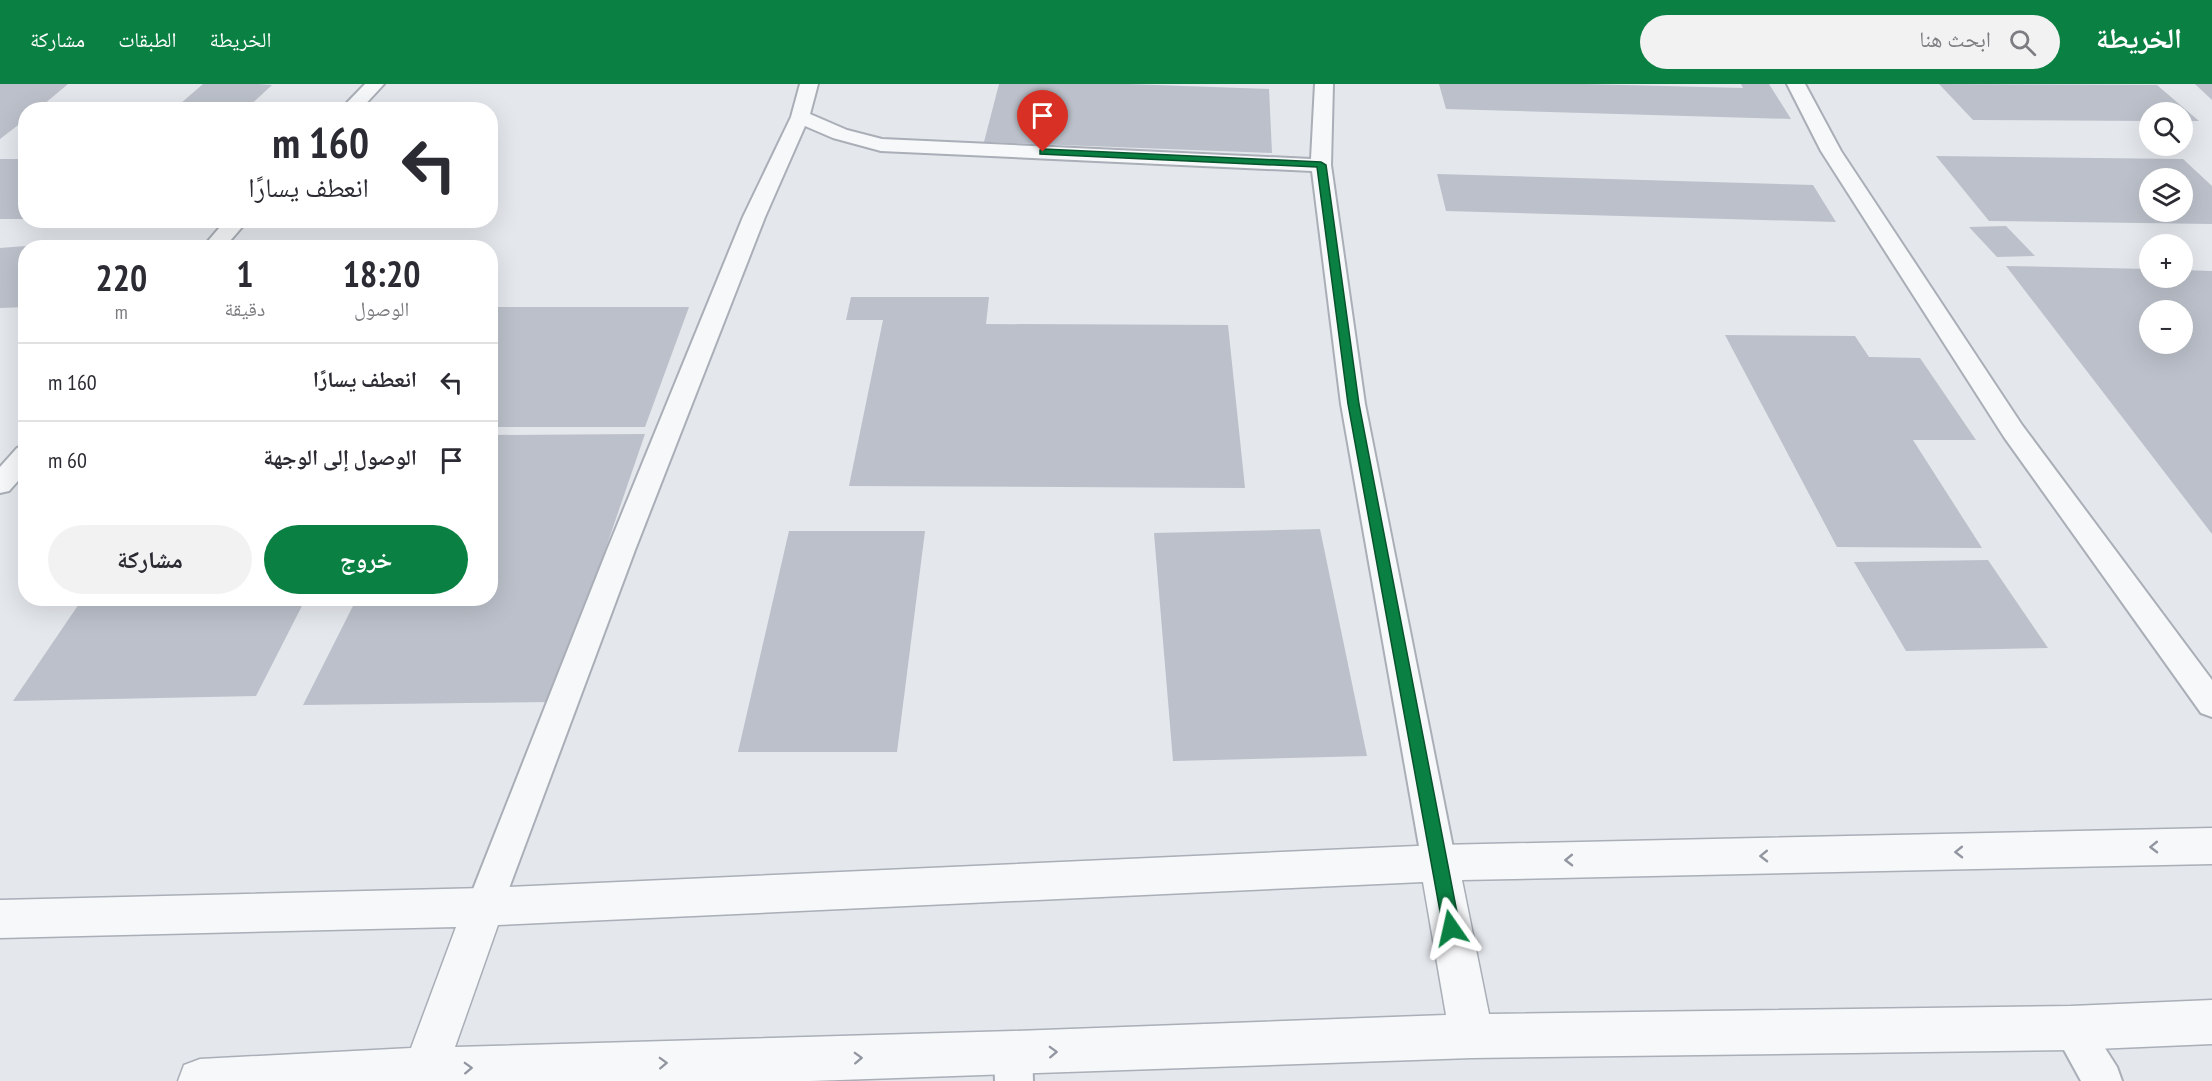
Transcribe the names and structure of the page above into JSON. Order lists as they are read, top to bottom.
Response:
{
  "page": {
    "header": "الخريطة",
    "search": "ابحث هنا",
    "nav": ["الخريطة", "الطبقات", "مشاركة"],
    "map_buttons": ["+", "−"],
    "turn": ["160 m", "انعطف يسارًا"],
    "eta": [
      "18:20",
      "الوصول",
      "1",
      "دقيقة",
      "220",
      "m"
    ],
    "list": [
      {
        "name": "انعطف يسارًا",
        "value": "160 m"
      },
      {
        "name": "الوصول إلى الوجهة",
        "value": "60 m"
      }
    ],
    "buttons": ["خروج", "مشاركة"]
  }
}
